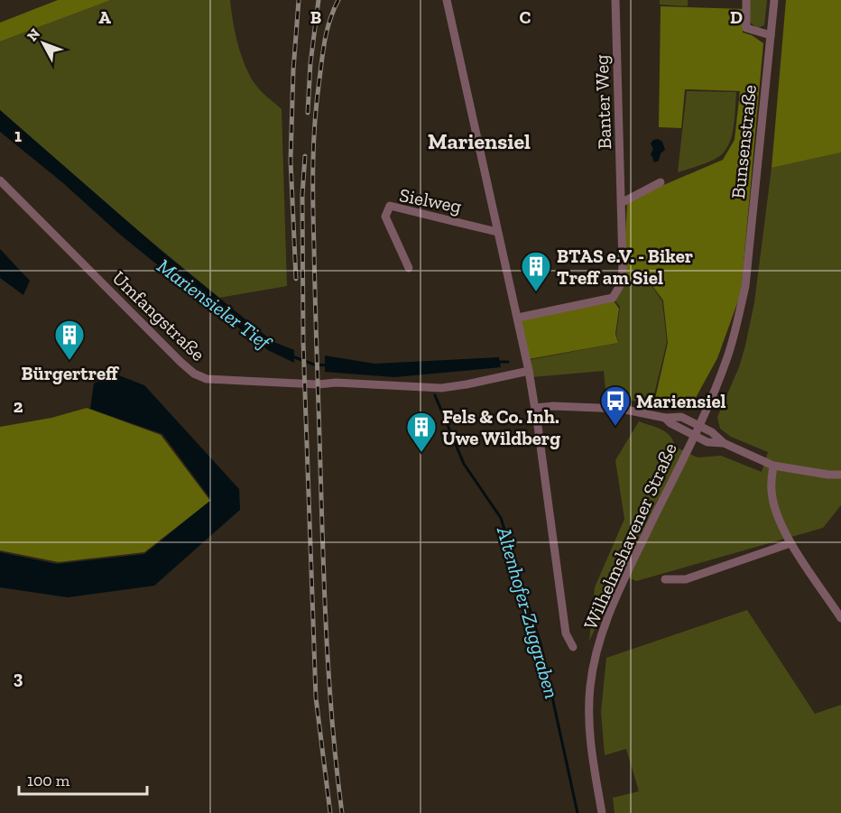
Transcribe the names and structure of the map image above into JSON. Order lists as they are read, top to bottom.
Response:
{
  "streets": {
    "street": [
      "Banter Weg",
      "Bunsenstraße",
      "Sielweg",
      "Umfangstraße",
      "Wilhelmshavener Straße"
    ]
  },
  "crossings": [
    ["Banter Weg", "Wilhelmshavener Straße"],
    ["Bunsenstraße", "Wilhelmshavener Straße"],
    ["Sielweg", "Wilhelmshavener Straße"],
    ["Umfangstraße", "Wilhelmshavener Straße"]
  ],
  "districts": ["Mariensiel"],
  "water": ["Mariensieler Tief", "Altenhofer-Zuggraben"],
  "places": {
    "building": ["BTAS e.V. - Biker Treff am Siel", "Bürgertreff", "Fels & Co. Inh. Uwe Wildberg"],
    "bus stop": ["Mariensiel"]
  },
  "scale_bar": "100 m",
  "north": "top left",
  "grid": {
    "columns": [
      "A",
      "B",
      "C",
      "D"
    ],
    "rows": ["1", "2", "3"]
  }
}
